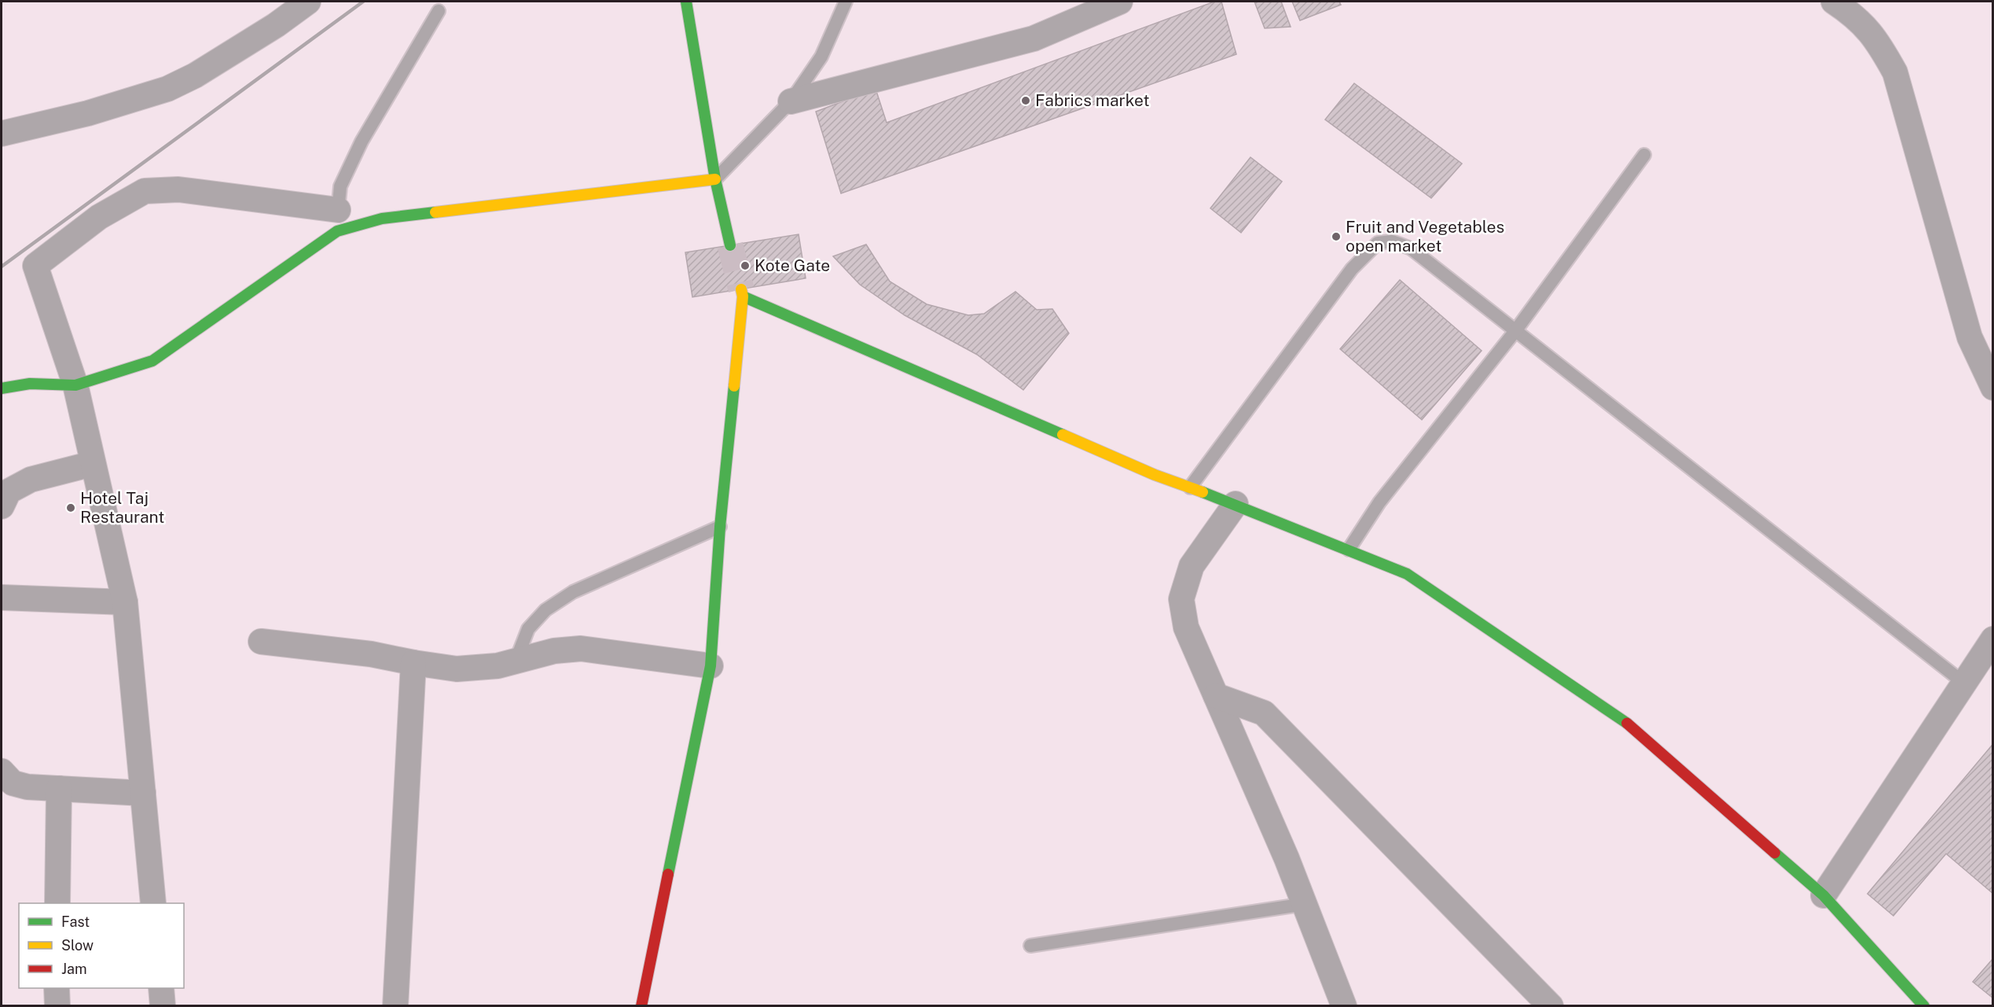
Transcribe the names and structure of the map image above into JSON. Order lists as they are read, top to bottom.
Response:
{
  "places": [
    "Fabrics market",
    "Fruit and Vegetables open market",
    "Kote Gate",
    "Hotel Taj Restaurant"
  ],
  "legend": ["Fast", "Slow", "Jam"]
}
